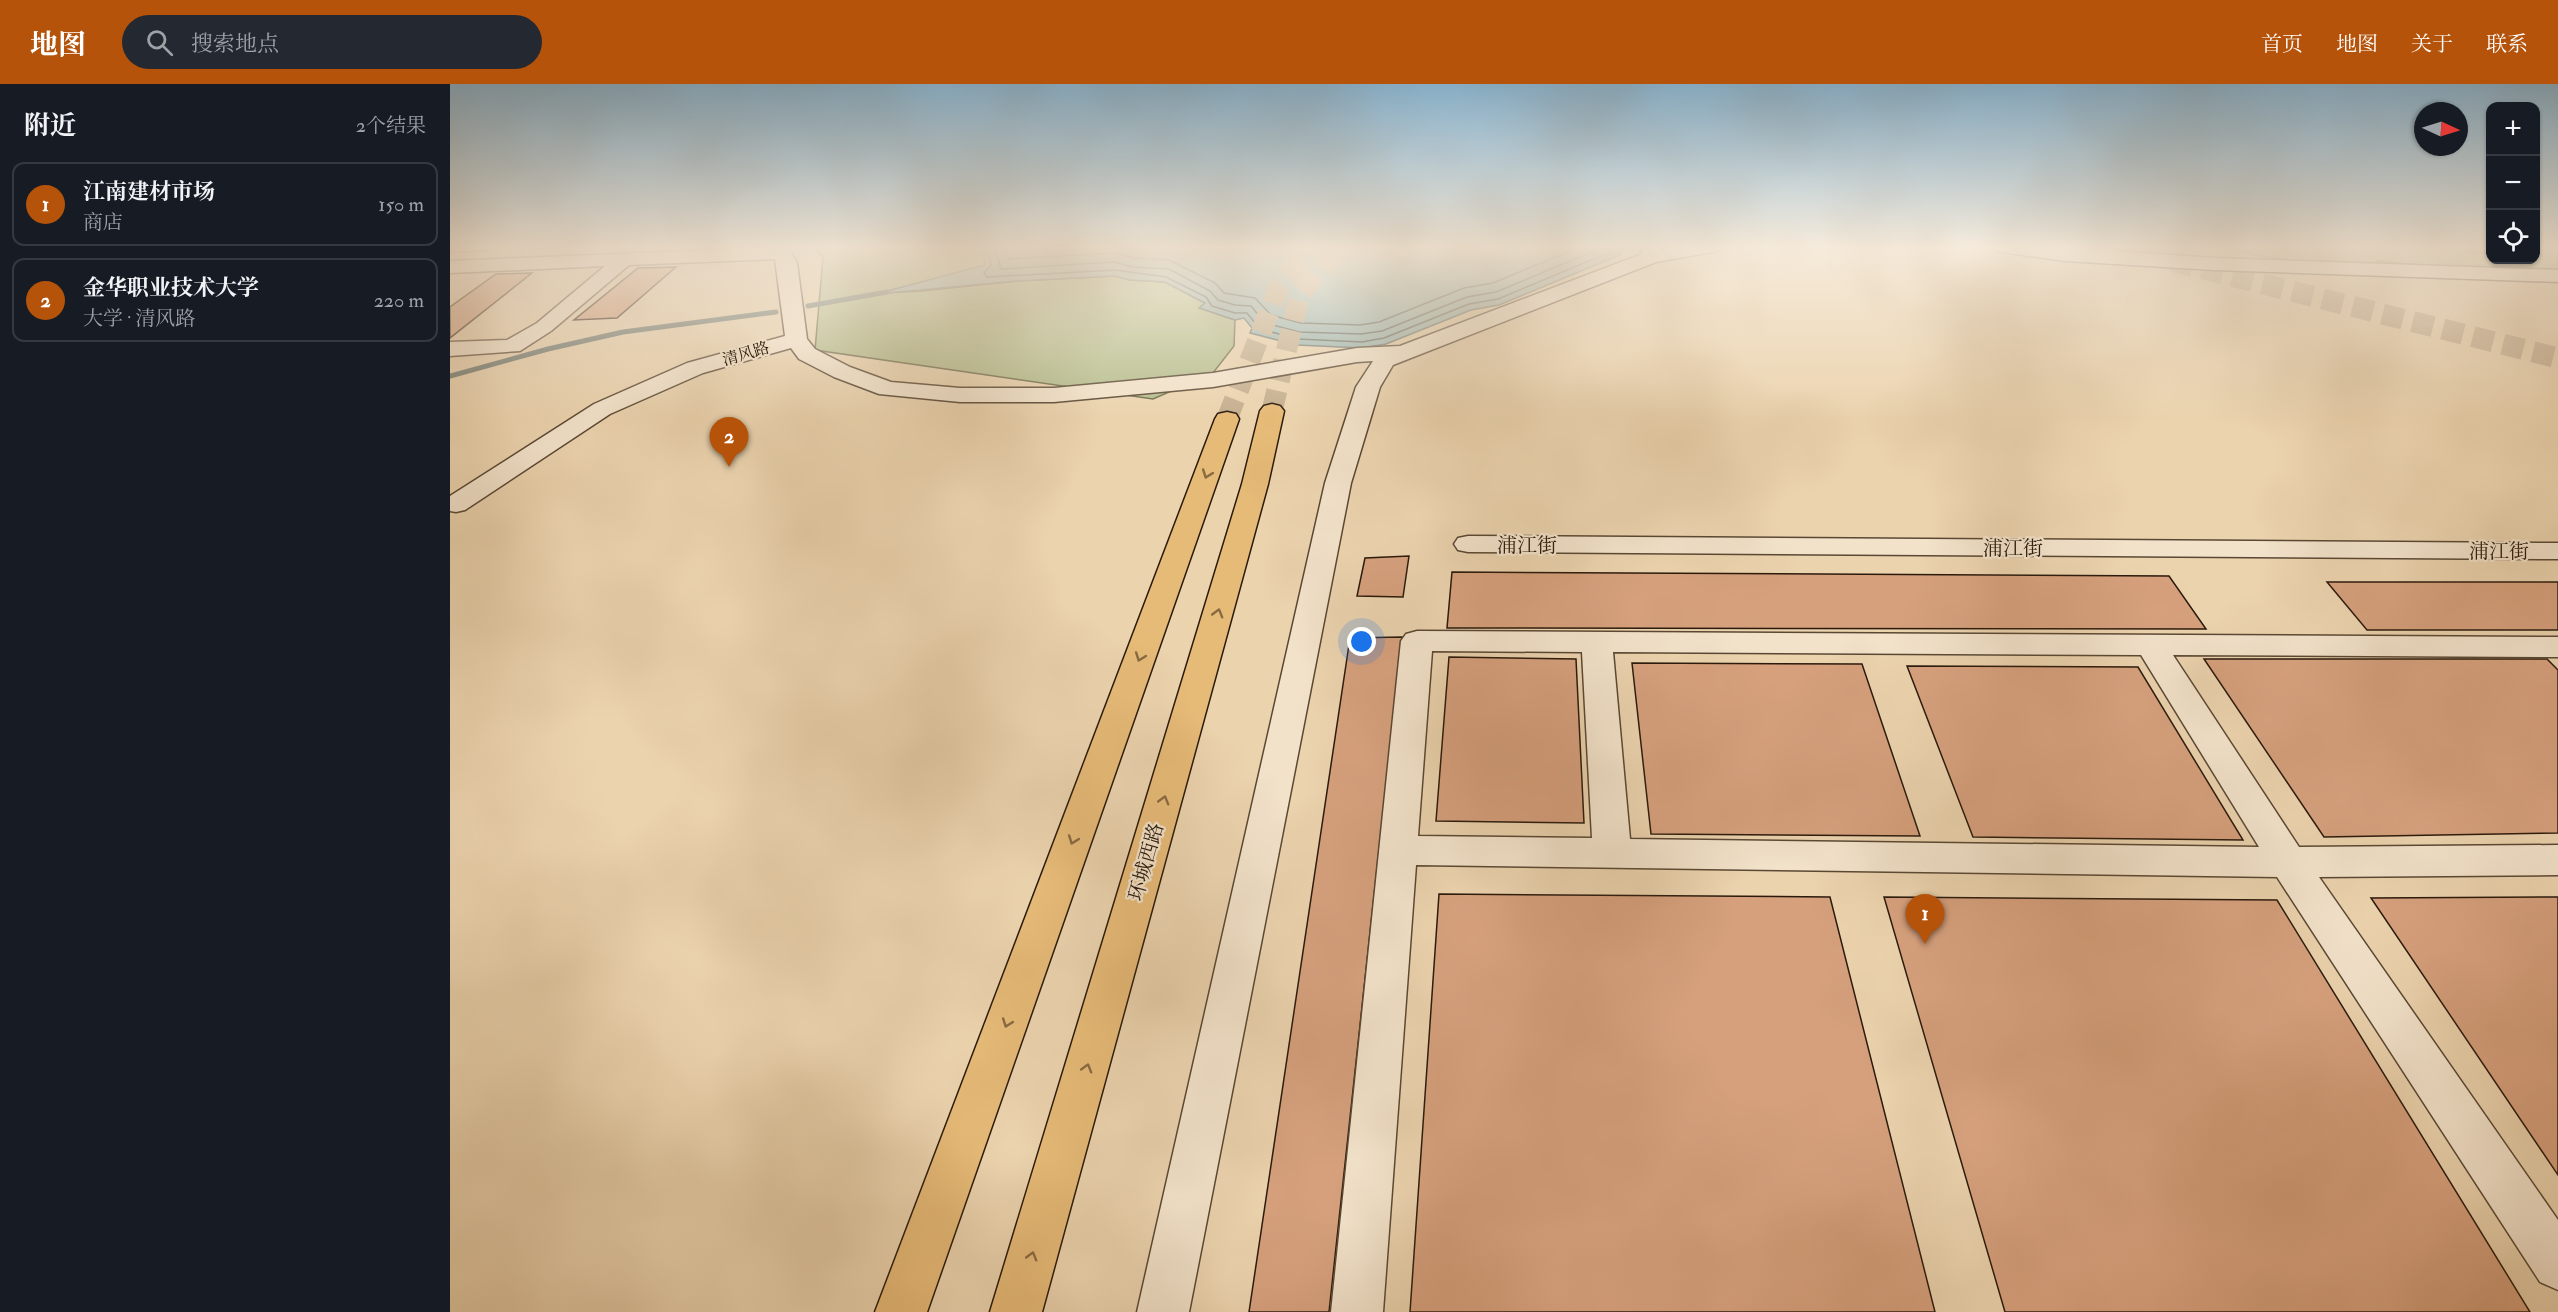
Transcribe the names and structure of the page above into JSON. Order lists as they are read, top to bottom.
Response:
{
  "streets": {
    "main road": ["环城西路"],
    "street": ["清风路", "浦江街"]
  },
  "north": "right",
  "page": {
    "header": "地图",
    "search": "搜索地点",
    "nav": [
      "首页",
      "地图",
      "关于",
      "联系"
    ],
    "heading": ["附近", "2个结果"],
    "map_buttons": ["+", "−"],
    "list": [
      {
        "mark": "1",
        "name": "江南建材市场",
        "note": "商店",
        "value": "150 m"
      },
      {
        "mark": "2",
        "name": "金华职业技术大学",
        "note": "大学 · 清风路",
        "value": "220 m"
      }
    ],
    "pins": ["2", "1"]
  }
}
